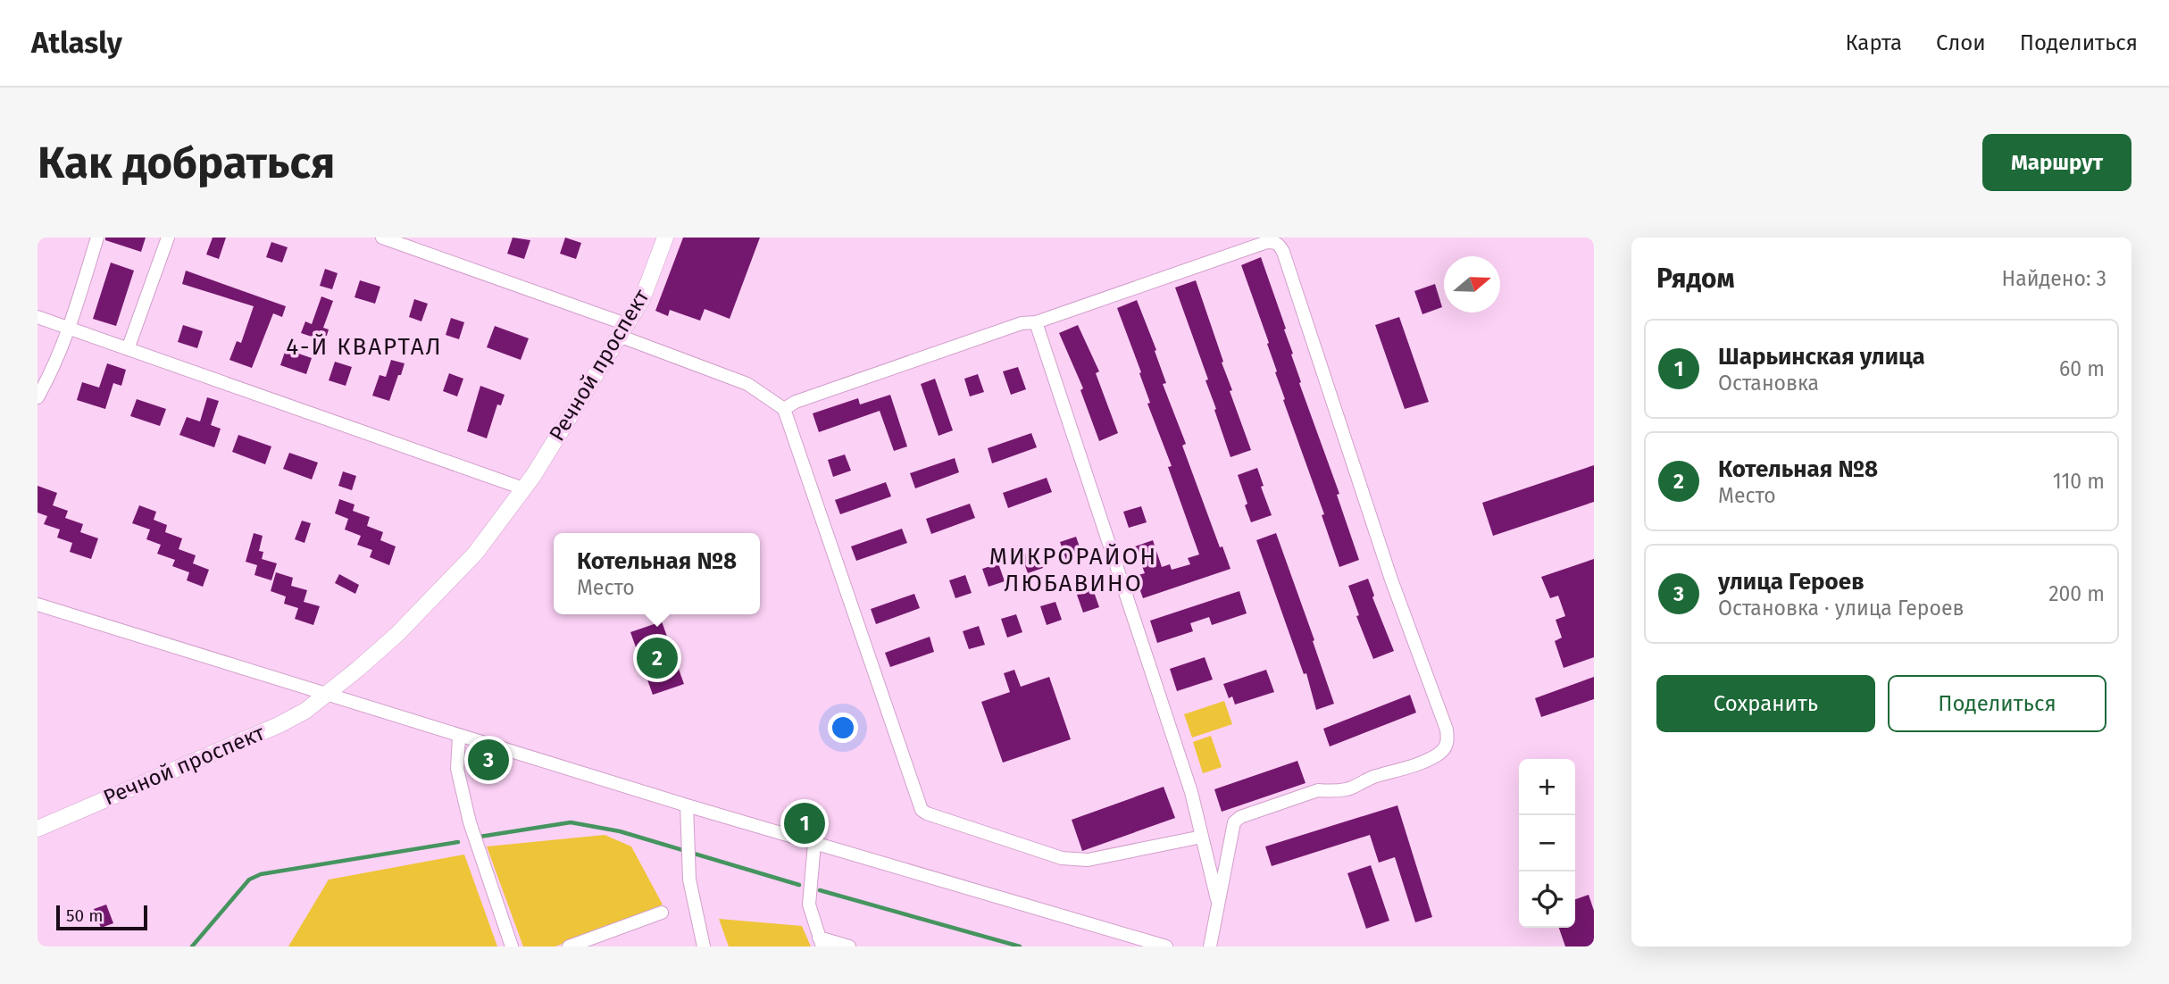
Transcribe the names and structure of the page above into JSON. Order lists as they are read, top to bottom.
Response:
{
  "streets": {
    "street": ["Речной проспект"]
  },
  "districts": ["4-Й КВАРТАЛ", "МИКРОРАЙОН ЛЮБАВИНО"],
  "scale_bar": "50 m",
  "north": "right",
  "page": {
    "header": "Atlasly",
    "nav": ["Карта", "Слои", "Поделиться"],
    "buttons": [
      "Маршрут",
      ["Сохранить", "Поделиться"]
    ],
    "title": "Как добраться",
    "heading": ["Рядом", "Найдено: 3"],
    "list": [
      {
        "mark": "1",
        "name": "Шарьинская улица",
        "note": "Остановка",
        "value": "60 m"
      },
      {
        "mark": "2",
        "name": "Котельная №8",
        "note": "Место",
        "value": "110 m"
      },
      {
        "mark": "3",
        "name": "улица Героев",
        "note": "Остановка · улица Героев",
        "value": "200 m"
      }
    ],
    "popup": ["Котельная №8", "Место"],
    "pins": ["2", "3", "1"],
    "map_buttons": ["+", "−"],
    "scale": "50 m"
  }
}
